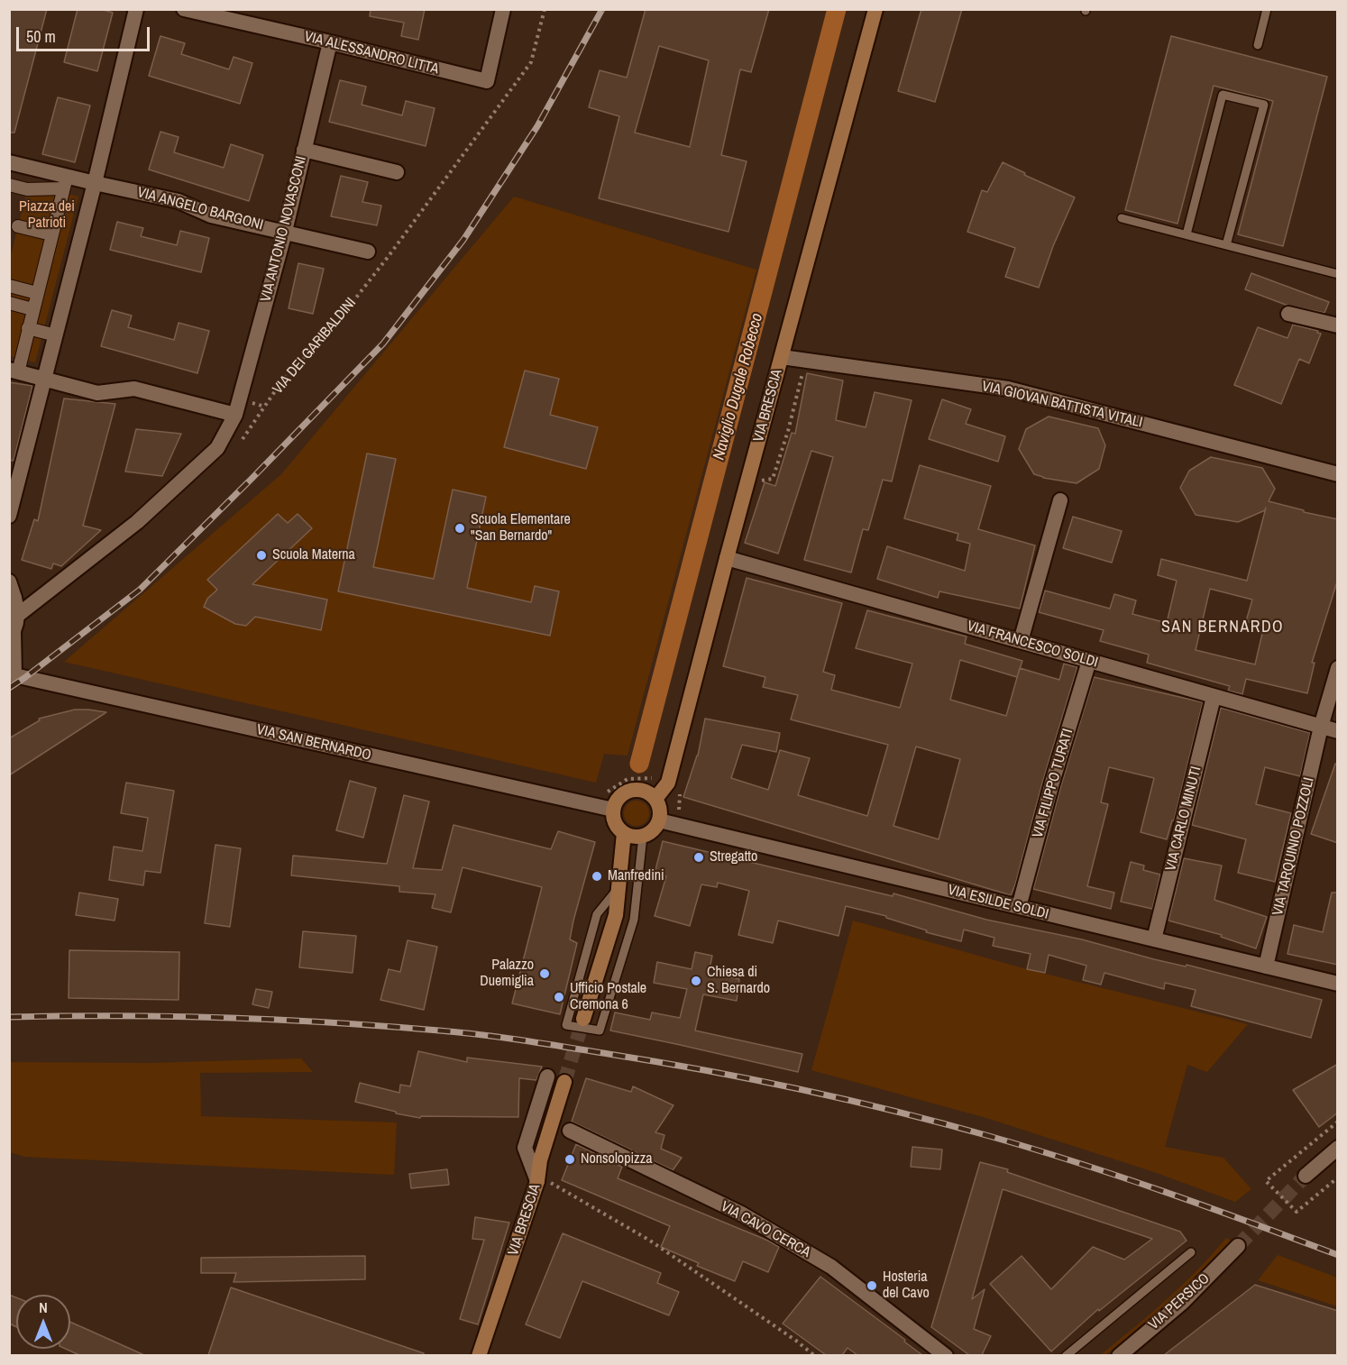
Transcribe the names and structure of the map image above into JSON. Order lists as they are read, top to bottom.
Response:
{
  "streets": {
    "main road": ["VIA BRESCIA"],
    "street": [
      "VIA ALESSANDRO LITTA",
      "VIA ANGELO BARGONI",
      "VIA ANTONIO NOVASCONI",
      "VIA GIOVAN BATTISTA VITALI",
      "VIA FRANCESCO SOLDI",
      "VIA SAN BERNARDO",
      "VIA FILIPPO TURATI",
      "VIA CARLO MINUTI",
      "VIA TARQUINIO POZZOLI",
      "VIA ESILDE SOLDI",
      "VIA CAVO CERCA",
      "VIA PERSICO"
    ],
    "path": ["VIA DEI GARIBALDINI"]
  },
  "crossings": [
    ["VIA ALESSANDRO LITTA", "VIA ANTONIO NOVASCONI"],
    ["VIA ANGELO BARGONI", "VIA ANTONIO NOVASCONI"],
    ["VIA GIOVAN BATTISTA VITALI", "VIA BRESCIA"],
    ["VIA BRESCIA", "VIA FRANCESCO SOLDI"],
    ["VIA BRESCIA", "VIA SAN BERNARDO"],
    ["VIA BRESCIA", "VIA ESILDE SOLDI"],
    ["VIA FRANCESCO SOLDI", "VIA FILIPPO TURATI"],
    ["VIA FRANCESCO SOLDI", "VIA CARLO MINUTI"],
    ["VIA FRANCESCO SOLDI", "VIA TARQUINIO POZZOLI"],
    ["VIA SAN BERNARDO", "VIA ESILDE SOLDI"],
    ["VIA FILIPPO TURATI", "VIA ESILDE SOLDI"],
    ["VIA CARLO MINUTI", "VIA ESILDE SOLDI"],
    ["VIA TARQUINIO POZZOLI", "VIA ESILDE SOLDI"]
  ],
  "districts": ["SAN BERNARDO"],
  "water": ["Naviglio Dugale Robecco"],
  "parks": ["Piazza dei Patrioti"],
  "places": [
    "Scuola Elementare \"San Bernardo\"",
    "Scuola Materna",
    "Stregatto",
    "Manfredini",
    "Palazzo Duemiglia",
    "Chiesa di S. Bernardo",
    "Ufficio Postale Cremona 6",
    "Nonsolopizza",
    "Hosteria del Cavo"
  ],
  "scale_bar": "50 m",
  "north": "top"
}
